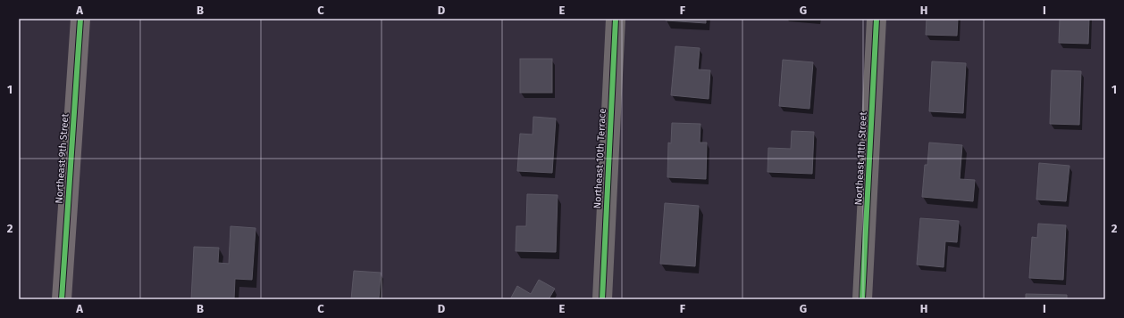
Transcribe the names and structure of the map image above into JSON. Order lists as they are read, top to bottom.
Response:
{
  "streets": {
    "street": ["Northeast 9th Street", "Northeast 10th Terrace", "Northeast 11th Street"]
  },
  "grid": {
    "columns": [
      "A",
      "B",
      "C",
      "D",
      "E",
      "F",
      "G",
      "H",
      "I"
    ],
    "rows": ["1", "2"]
  }
}
